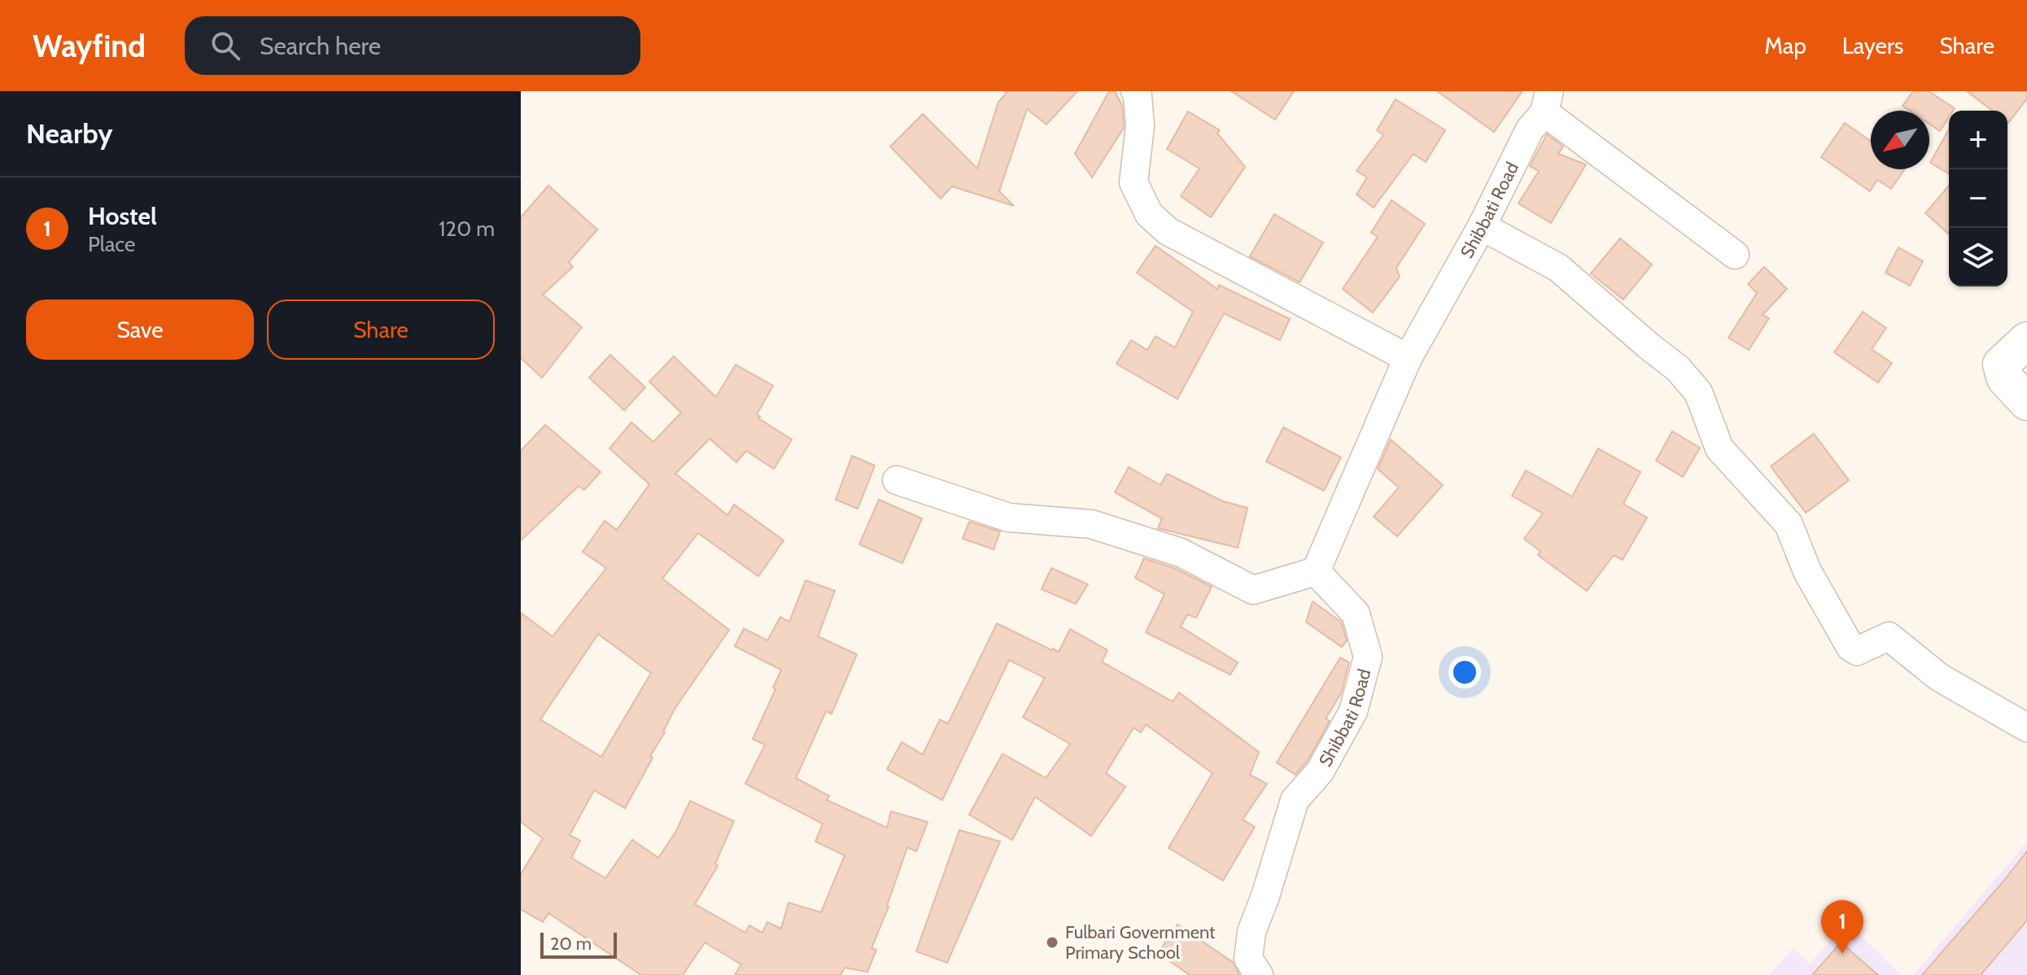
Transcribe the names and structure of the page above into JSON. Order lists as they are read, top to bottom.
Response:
{
  "streets": {
    "street": ["Shibbati Road"]
  },
  "places": ["Fulbari Government Primary School"],
  "scale_bar": "20 m",
  "north": "bottom left",
  "page": {
    "header": "Wayfind",
    "search": "Search here",
    "nav": ["Map", "Layers", "Share"],
    "heading": "Nearby",
    "map_buttons": ["+", "−"],
    "list": [
      {
        "mark": "1",
        "name": "Hostel",
        "note": "Place",
        "value": "120 m"
      }
    ],
    "buttons": ["Save", "Share"],
    "pins": "1",
    "scale": "20 m"
  }
}
